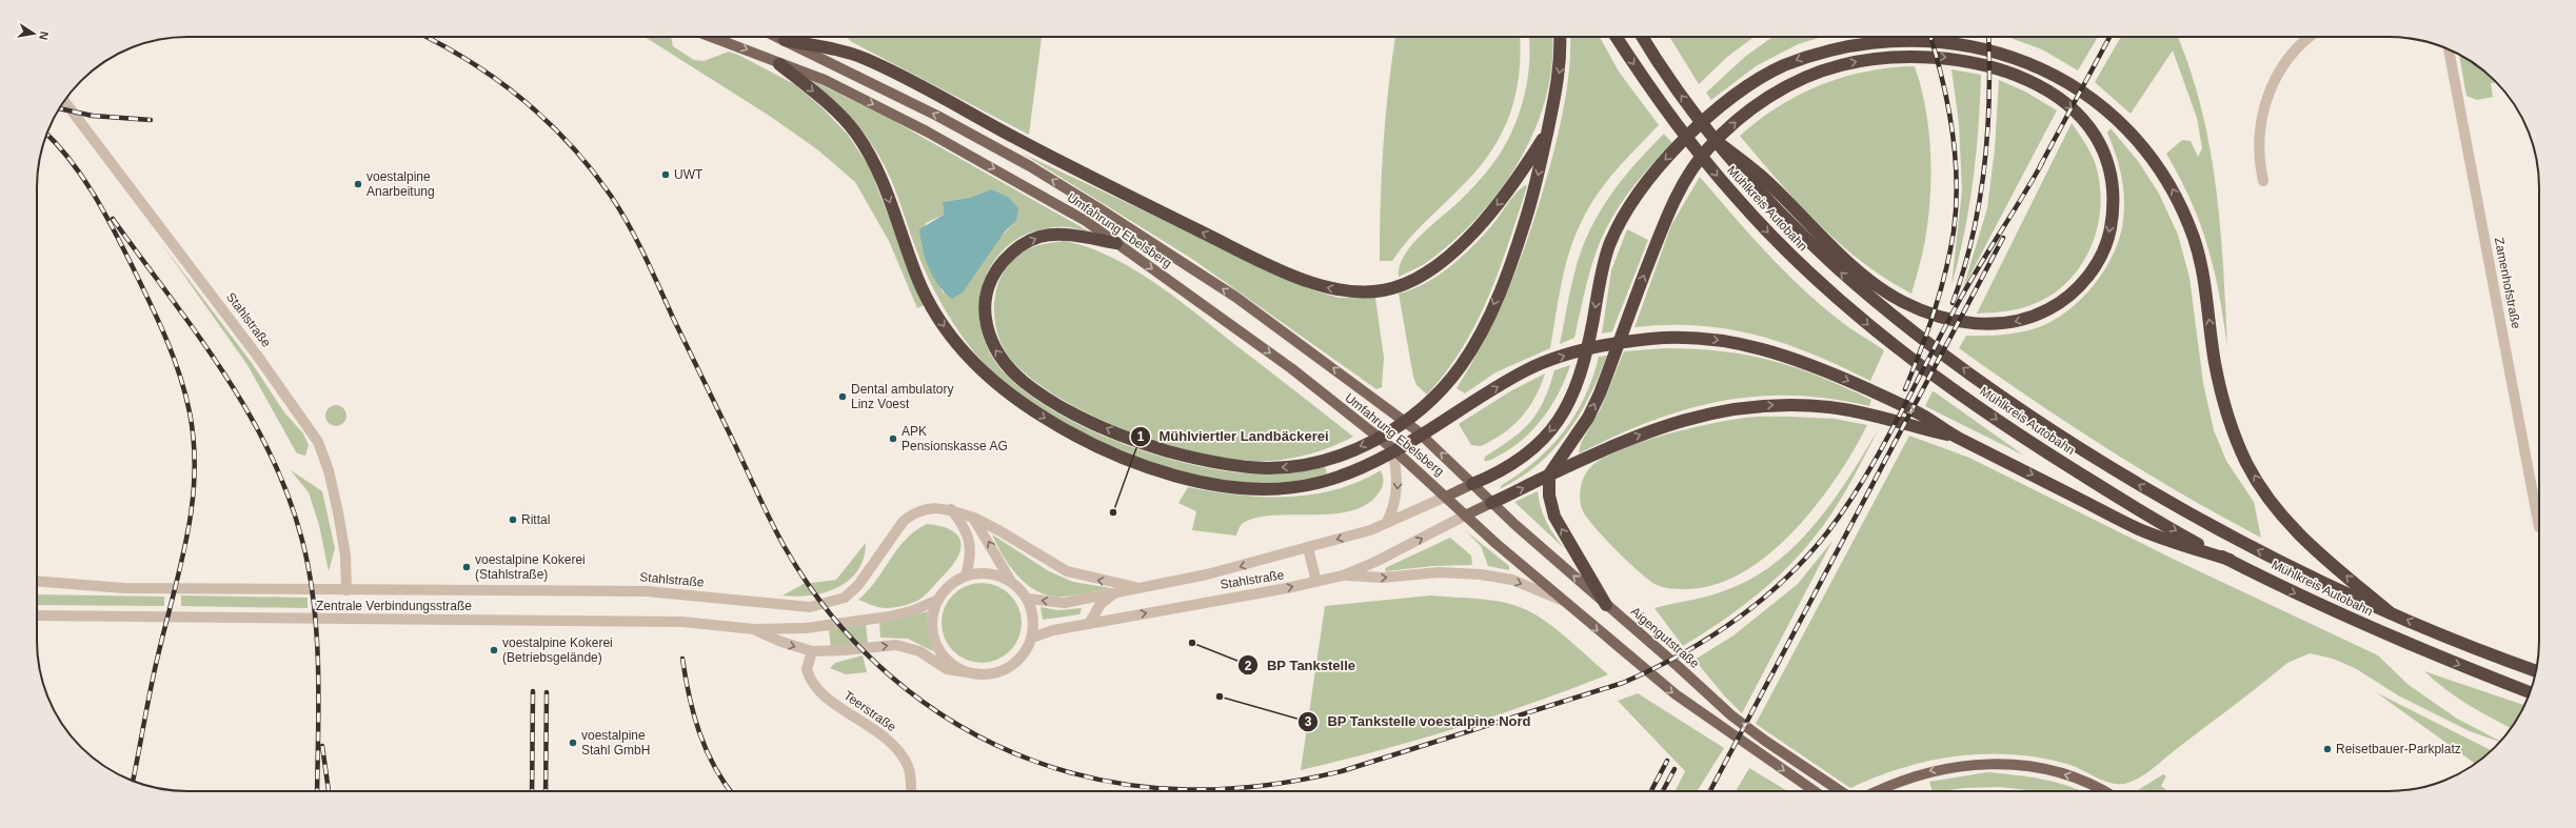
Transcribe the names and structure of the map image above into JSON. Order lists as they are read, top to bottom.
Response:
{
  "streets": {
    "highway": ["Mühlkreis Autobahn"],
    "main road": ["Umfahrung Ebelsberg", "Aigengutstraße"],
    "street": [
      "Zamenhofstraße",
      "Stahlstraße",
      "Zentrale Verbindungsstraße",
      "Teerstraße"
    ]
  },
  "crossings": [
    ["Umfahrung Ebelsberg", "Stahlstraße"],
    ["Umfahrung Ebelsberg", "Aigengutstraße"]
  ],
  "places": [
    "UWT",
    "voestalpine Anarbeitung",
    "Dental ambulatory Linz Voest",
    "APK Pensionskasse AG",
    "Mühlviertler Landbäckerei",
    "Rittal",
    "voestalpine Kokerei (Stahlstraße)",
    "BP Tankstelle",
    "voestalpine Kokerei (Betriebsgelände)",
    "BP Tankstelle voestalpine Nord",
    "voestalpine Stahl GmbH",
    "Reisetbauer-Parkplatz"
  ],
  "north": "right"
}
